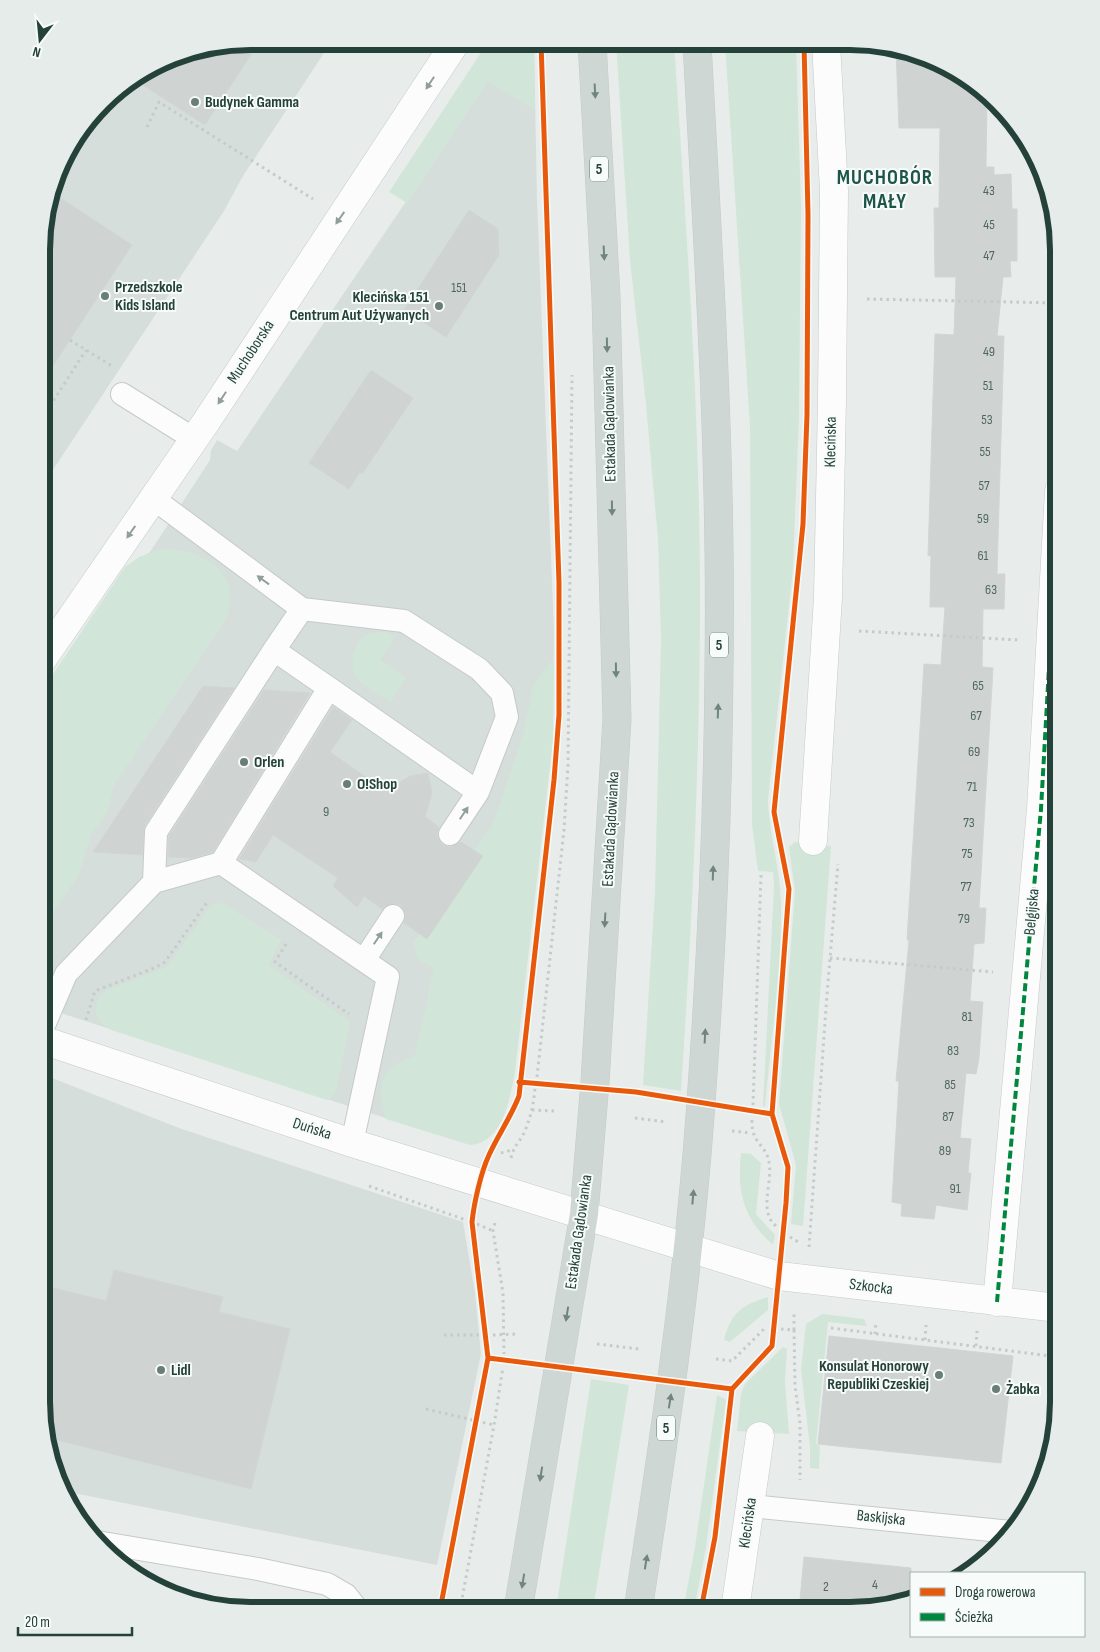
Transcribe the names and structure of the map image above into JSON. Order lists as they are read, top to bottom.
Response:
{
  "streets": {
    "main road": ["5", "Estakada Gądowianka"],
    "street": [
      "Muchoborska",
      "Klecińska",
      "Belgijska",
      "Duńska",
      "Szkocka"
    ],
    "lane": ["Baskijska"]
  },
  "crossings": [
    ["5", "Szkocka"],
    ["Estakada Gądowianka", "Duńska"],
    ["Estakada Gądowianka", "Szkocka"],
    ["Klecińska", "Baskijska"],
    ["Belgijska", "Szkocka"],
    ["Duńska", "Szkocka"]
  ],
  "one_way": ["Muchoborska"],
  "districts": ["MUCHOBÓR MAŁY"],
  "places": [
    "Budynek Gamma",
    "Przedszkole Kids Island",
    "Klecińska 151 Centrum Aut Używanych",
    "Orlen",
    "O!Shop",
    "Lidl",
    "Konsulat Honorowy Republiki Czeskiej",
    "Żabka"
  ],
  "house_numbers": [
    "43",
    "45",
    "47",
    "151",
    "49",
    "51",
    "53",
    "55",
    "57",
    "59",
    "61",
    "63",
    "65",
    "67",
    "69",
    "71",
    "9",
    "73",
    "75",
    "77",
    "79",
    "81",
    "83",
    "85",
    "87",
    "89",
    "91",
    "4",
    "2"
  ],
  "legend": ["Droga rowerowa", "Ścieżka"],
  "scale_bar": "20 m",
  "north": "bottom"
}
